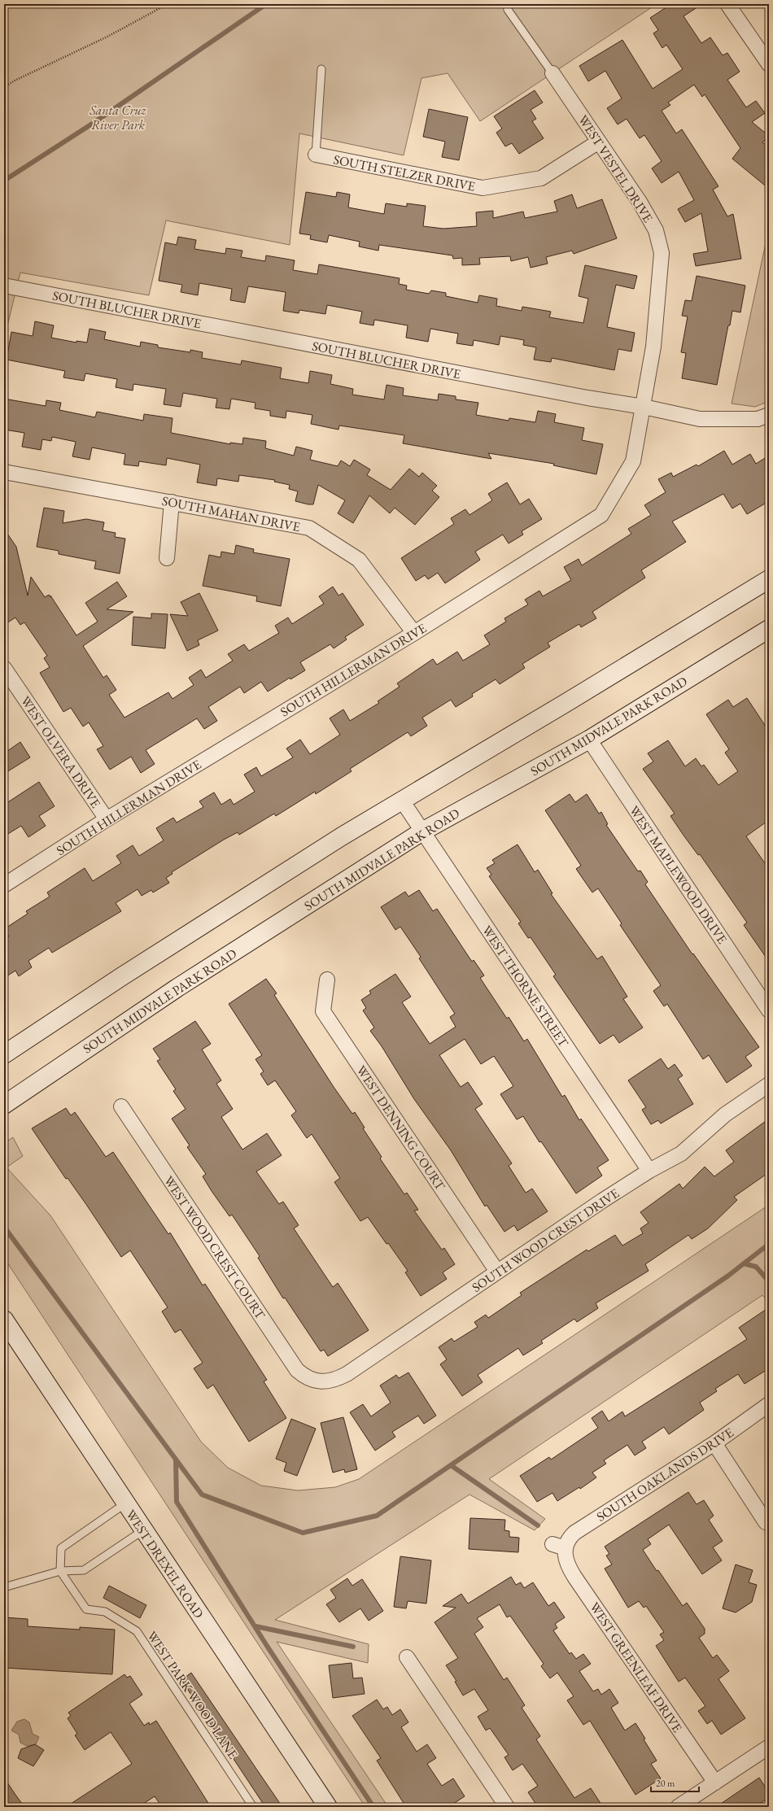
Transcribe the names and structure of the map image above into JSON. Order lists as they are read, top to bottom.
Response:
{
  "streets": {
    "main road": ["SOUTH MIDVALE PARK ROAD", "WEST DREXEL ROAD"],
    "street": [
      "WEST VESTEL DRIVE",
      "SOUTH STELZER DRIVE",
      "SOUTH BLUCHER DRIVE",
      "SOUTH MAHAN DRIVE",
      "SOUTH HILLERMAN DRIVE",
      "WEST OLVERA DRIVE",
      "WEST MAPLEWOOD DRIVE",
      "WEST THORNE STREET",
      "WEST DENNING COURT",
      "SOUTH WOOD CREST DRIVE",
      "WEST WOOD CREST COURT",
      "SOUTH OAKLANDS DRIVE",
      "WEST GREENLEAF DRIVE"
    ],
    "lane": ["WEST PARK WOOD LANE"]
  },
  "crossings": [
    ["WEST VESTEL DRIVE", "SOUTH STELZER DRIVE"],
    ["WEST VESTEL DRIVE", "SOUTH BLUCHER DRIVE"],
    ["WEST VESTEL DRIVE", "SOUTH HILLERMAN DRIVE"],
    ["SOUTH BLUCHER DRIVE", "SOUTH HILLERMAN DRIVE"],
    ["SOUTH MAHAN DRIVE", "SOUTH HILLERMAN DRIVE"],
    ["SOUTH HILLERMAN DRIVE", "WEST OLVERA DRIVE"],
    ["SOUTH MIDVALE PARK ROAD", "WEST MAPLEWOOD DRIVE"],
    ["SOUTH MIDVALE PARK ROAD", "WEST THORNE STREET"],
    ["WEST THORNE STREET", "SOUTH WOOD CREST DRIVE"],
    ["WEST DENNING COURT", "SOUTH WOOD CREST DRIVE"],
    ["SOUTH WOOD CREST DRIVE", "WEST WOOD CREST COURT"],
    ["SOUTH OAKLANDS DRIVE", "WEST GREENLEAF DRIVE"]
  ],
  "parks": ["Santa Cruz River Park"],
  "scale_bar": "20 m"
}
